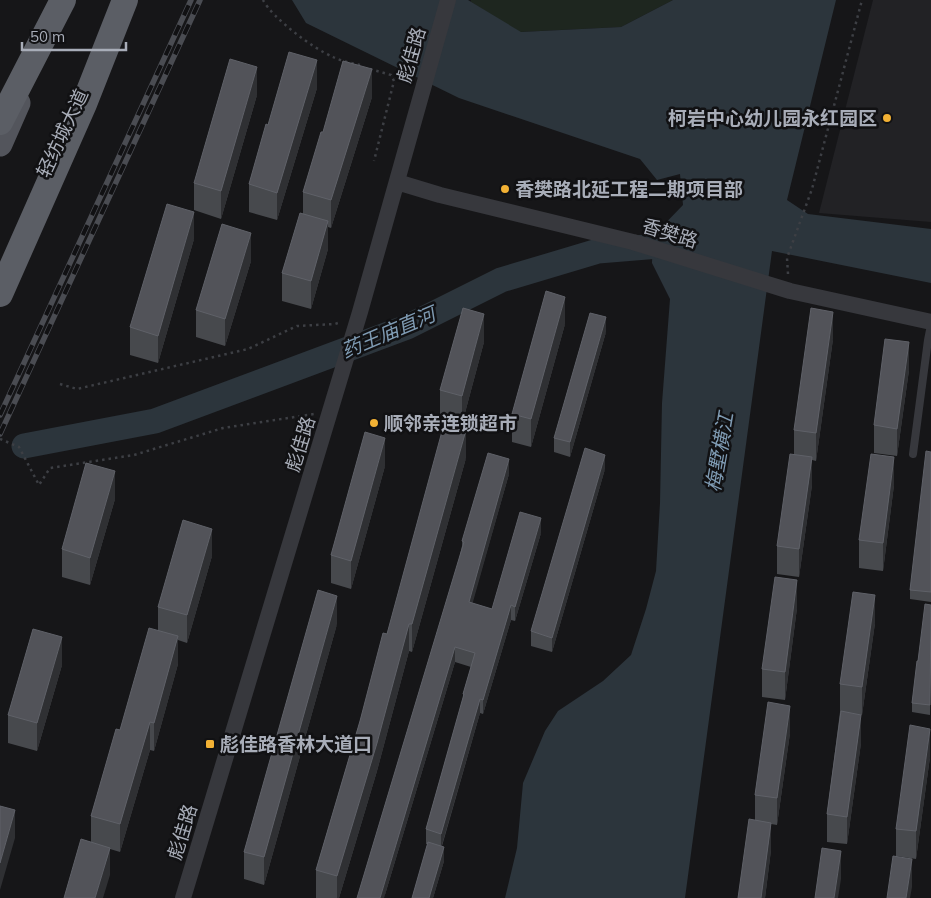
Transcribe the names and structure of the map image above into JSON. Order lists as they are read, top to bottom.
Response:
{
  "streets": {
    "main road": ["轻纺城大道"],
    "street": ["彪佳路", "香樊路"]
  },
  "crossings": [
    ["彪佳路", "香樊路"]
  ],
  "water": ["药王庙直河", "梅墅横江"],
  "places": {
    "other": ["柯岩中心幼儿园永红园区", "香樊路北延工程二期项目部", "顺邻亲连锁超市"],
    "transit": ["彪佳路香林大道口"]
  },
  "scale_bar": "50 m"
}
